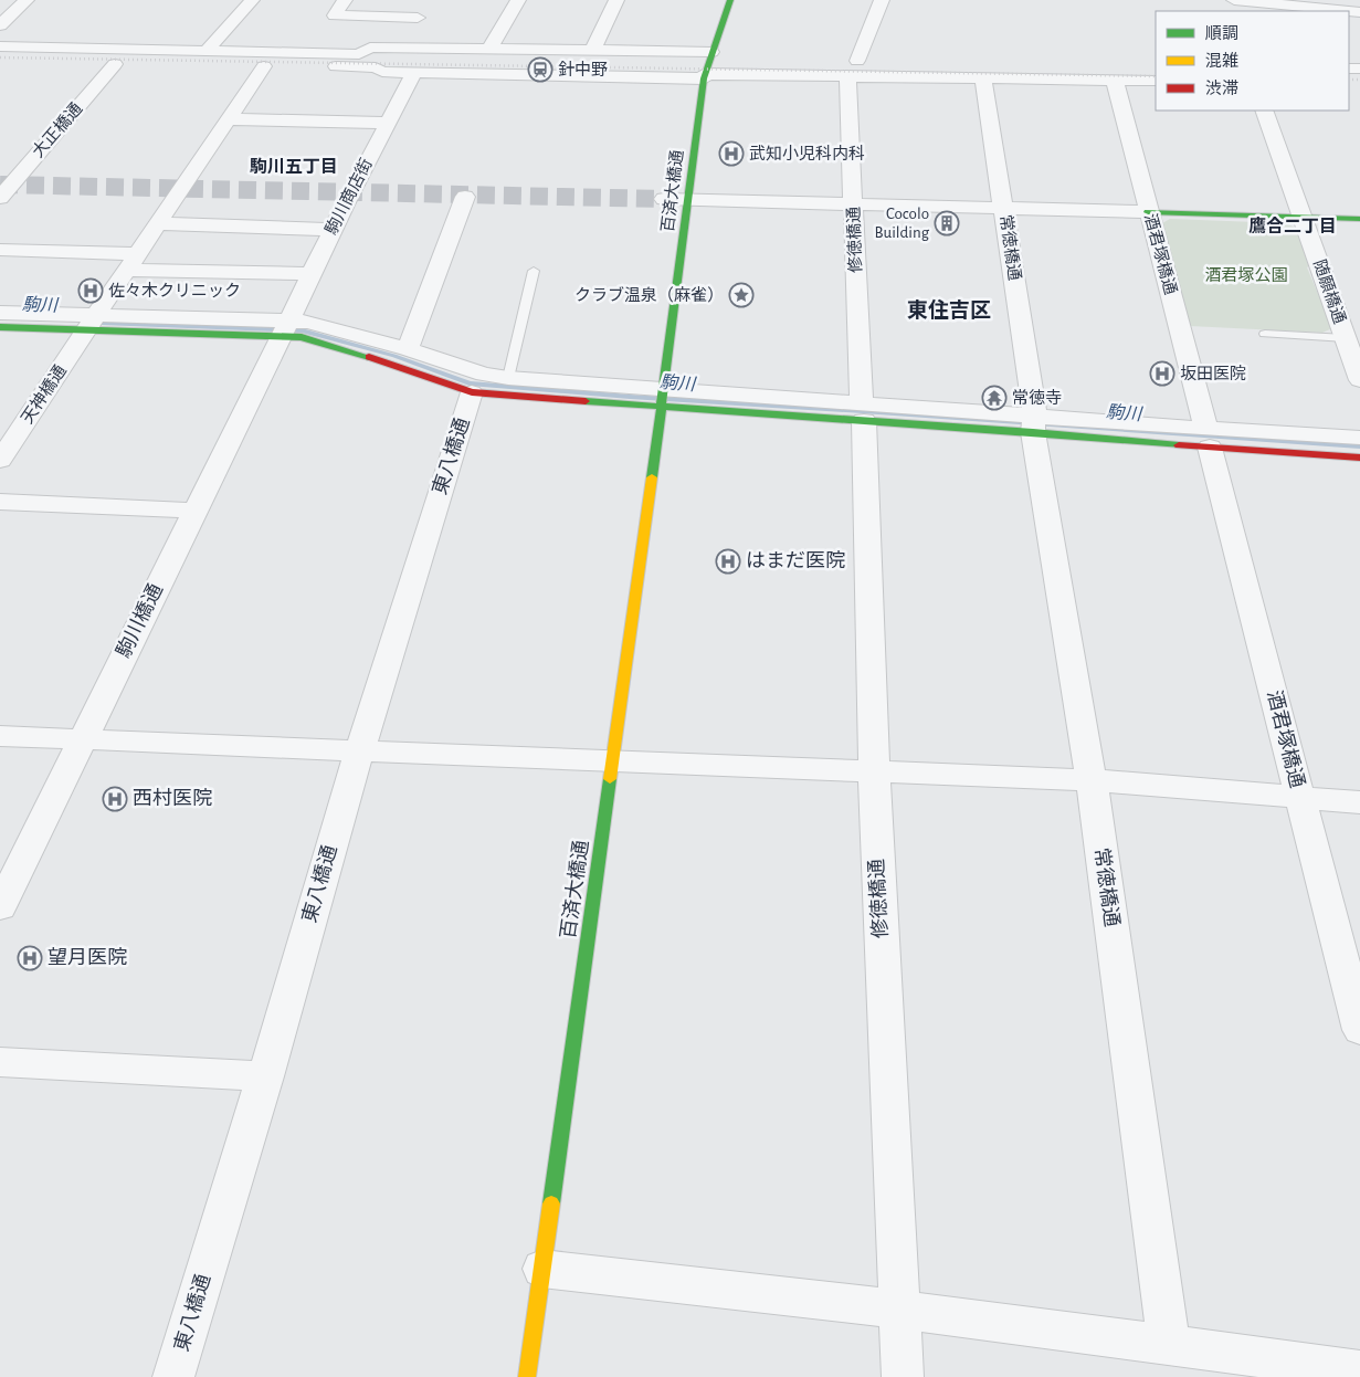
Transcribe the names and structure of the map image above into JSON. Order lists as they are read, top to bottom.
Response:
{
  "streets": {
    "street": [
      "大正橋通",
      "百済大橋通",
      "駒川商店街",
      "修徳橋通",
      "常徳橋通",
      "酒君塚橋通",
      "随願橋通",
      "天神橋通",
      "東八橋通",
      "駒川橋通"
    ]
  },
  "crossings": [
    ["駒川商店街", "駒川橋通"]
  ],
  "districts": ["駒川五丁目", "鷹合二丁目", "東住吉区"],
  "water": ["駒川"],
  "parks": ["酒君塚公園"],
  "places": {
    "station": ["針中野"],
    "hospital": [
      "武知小児科内科",
      "佐々木クリニック",
      "坂田医院",
      "はまだ医院",
      "西村医院",
      "望月医院"
    ],
    "building": ["Cocolo Building"],
    "place": ["クラブ温泉（麻雀）"],
    "temple": ["常徳寺"]
  },
  "legend": ["順調", "混雑", "渋滞"]
}
